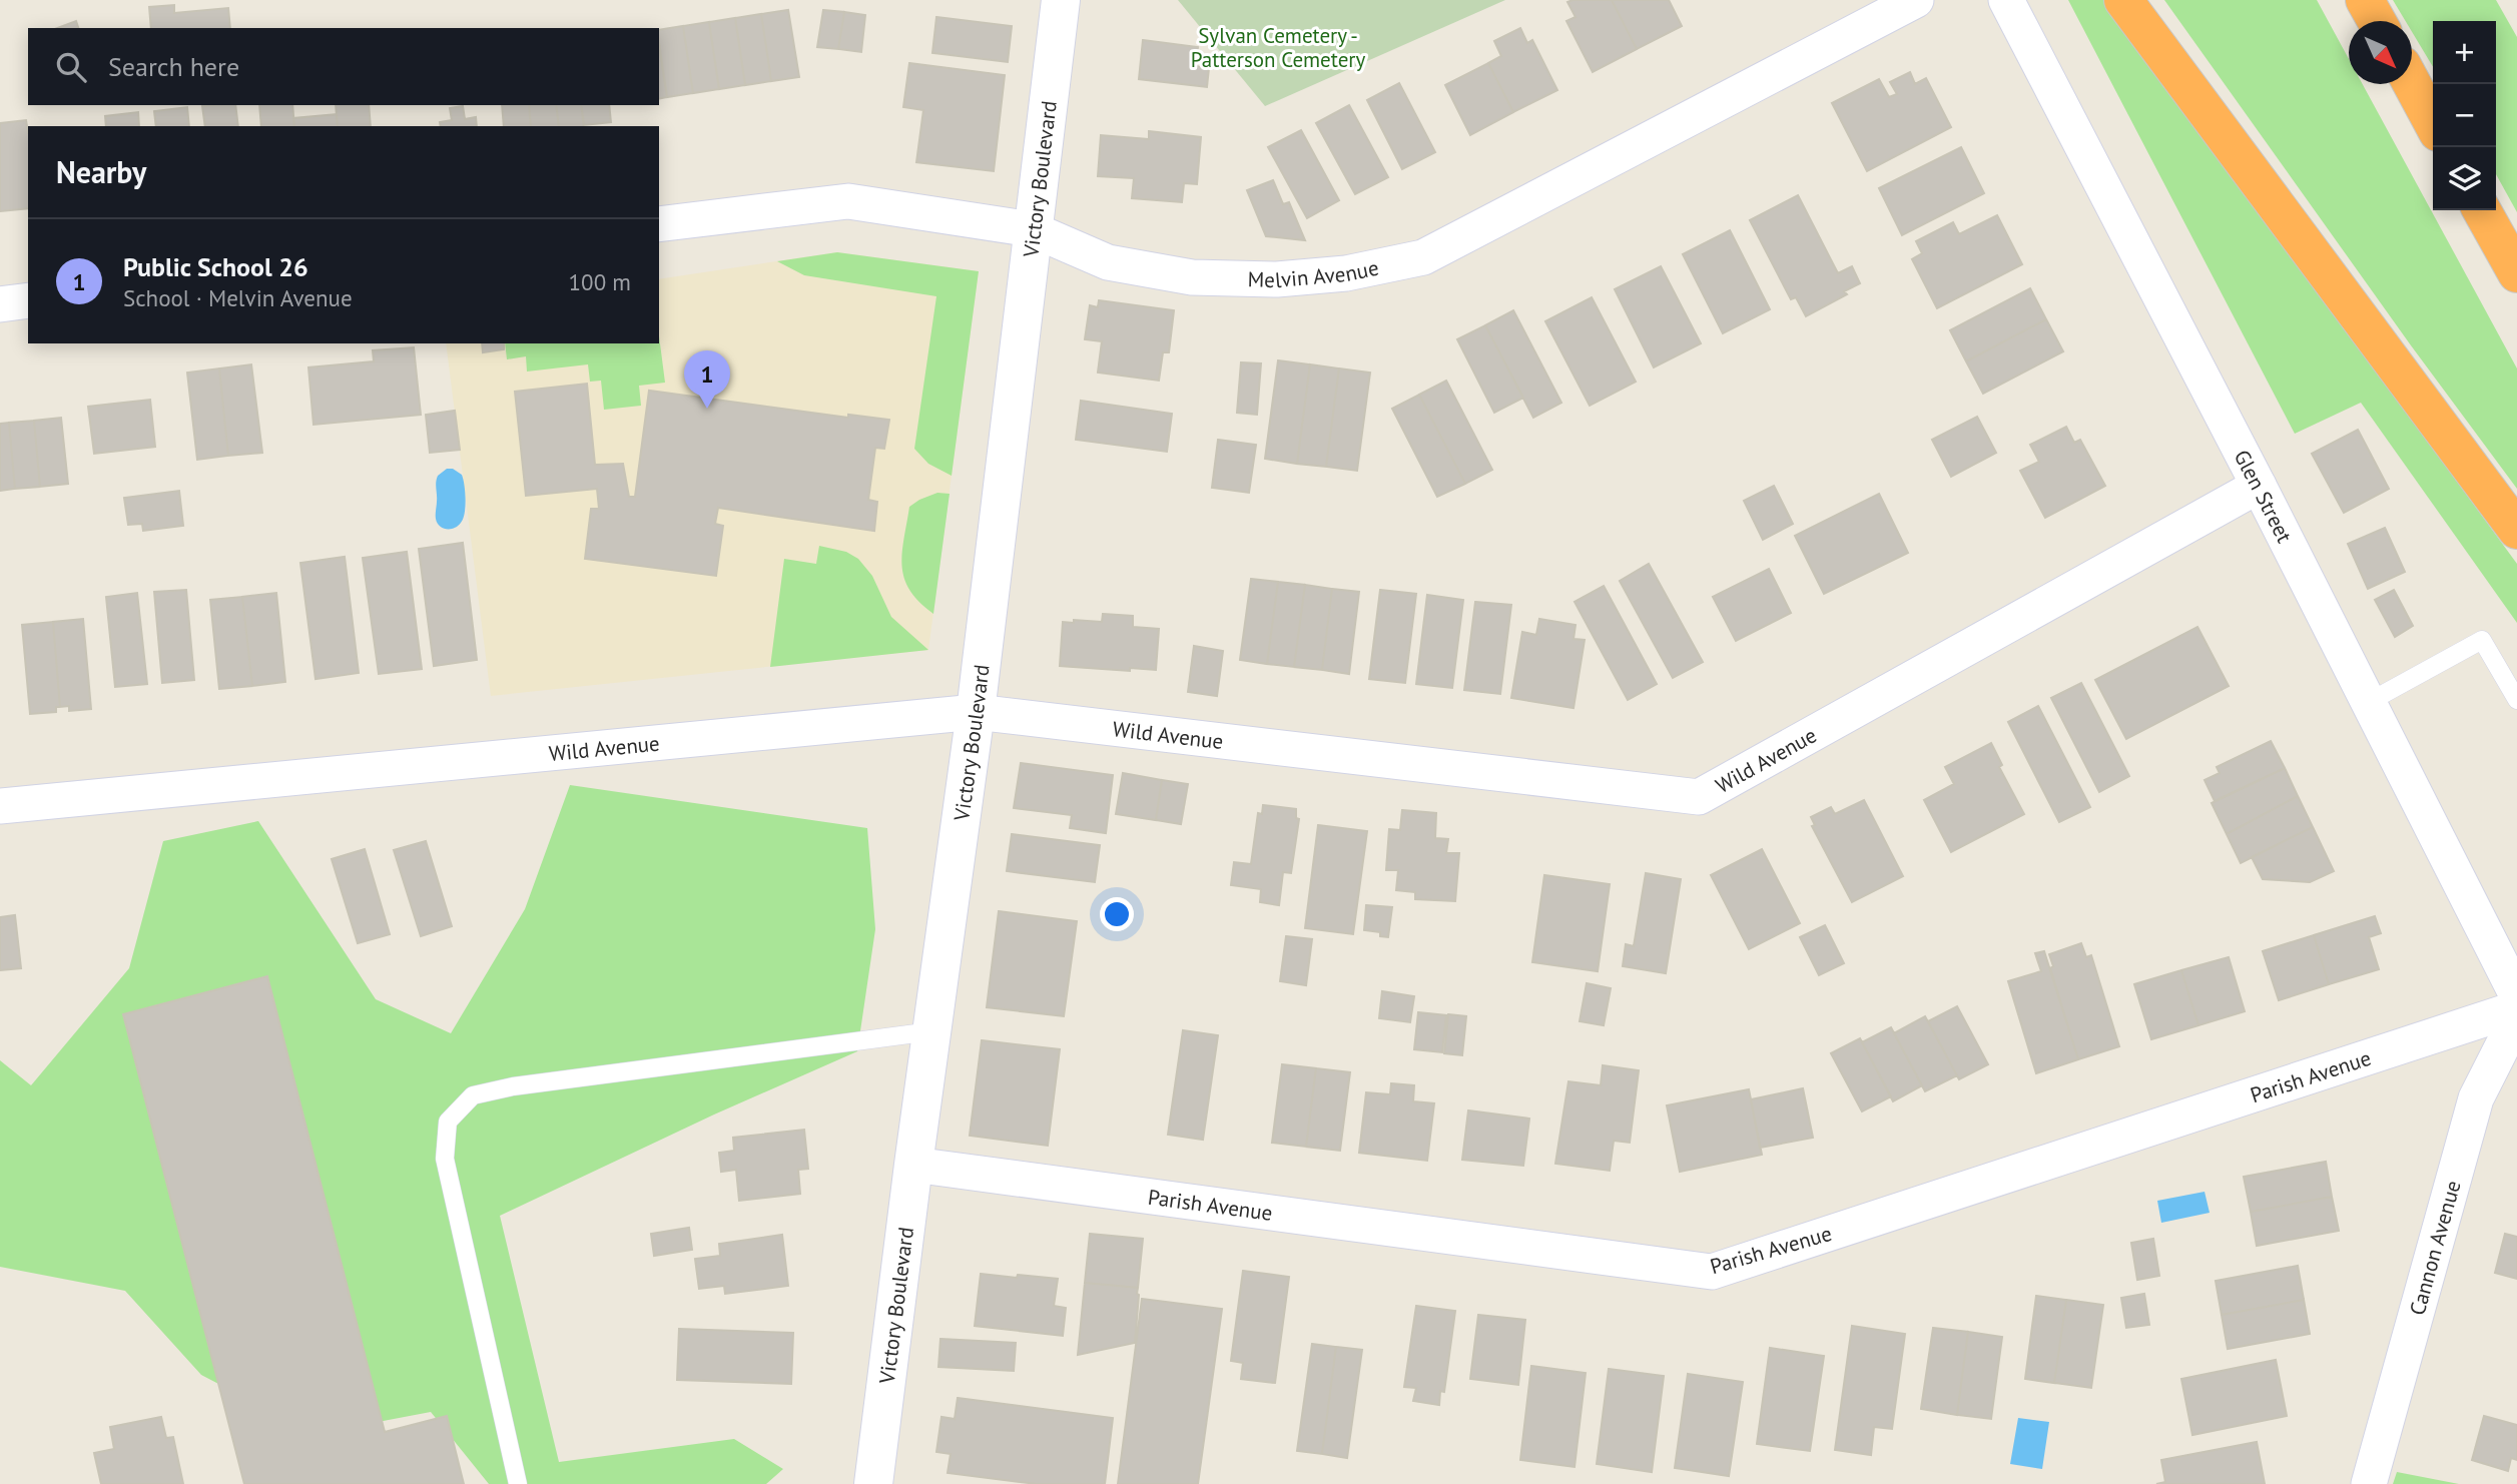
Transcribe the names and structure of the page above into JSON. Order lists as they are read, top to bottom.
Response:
{
  "streets": {
    "main road": ["Victory Boulevard"],
    "street": [
      "Melvin Avenue",
      "Glen Street",
      "Wild Avenue",
      "Parish Avenue",
      "Cannon Avenue"
    ]
  },
  "crossings": [
    ["Victory Boulevard", "Melvin Avenue"],
    ["Victory Boulevard", "Wild Avenue"],
    ["Victory Boulevard", "Parish Avenue"],
    ["Glen Street", "Wild Avenue"]
  ],
  "parks": ["Sylvan Cemetery - Patterson Cemetery"],
  "north": "bottom right",
  "page": {
    "map_buttons": ["+", "−"],
    "search": "Search here",
    "heading": "Nearby",
    "list": [
      {
        "mark": "1",
        "name": "Public School 26",
        "note": "School · Melvin Avenue",
        "value": "100 m"
      }
    ],
    "pins": "1"
  }
}
